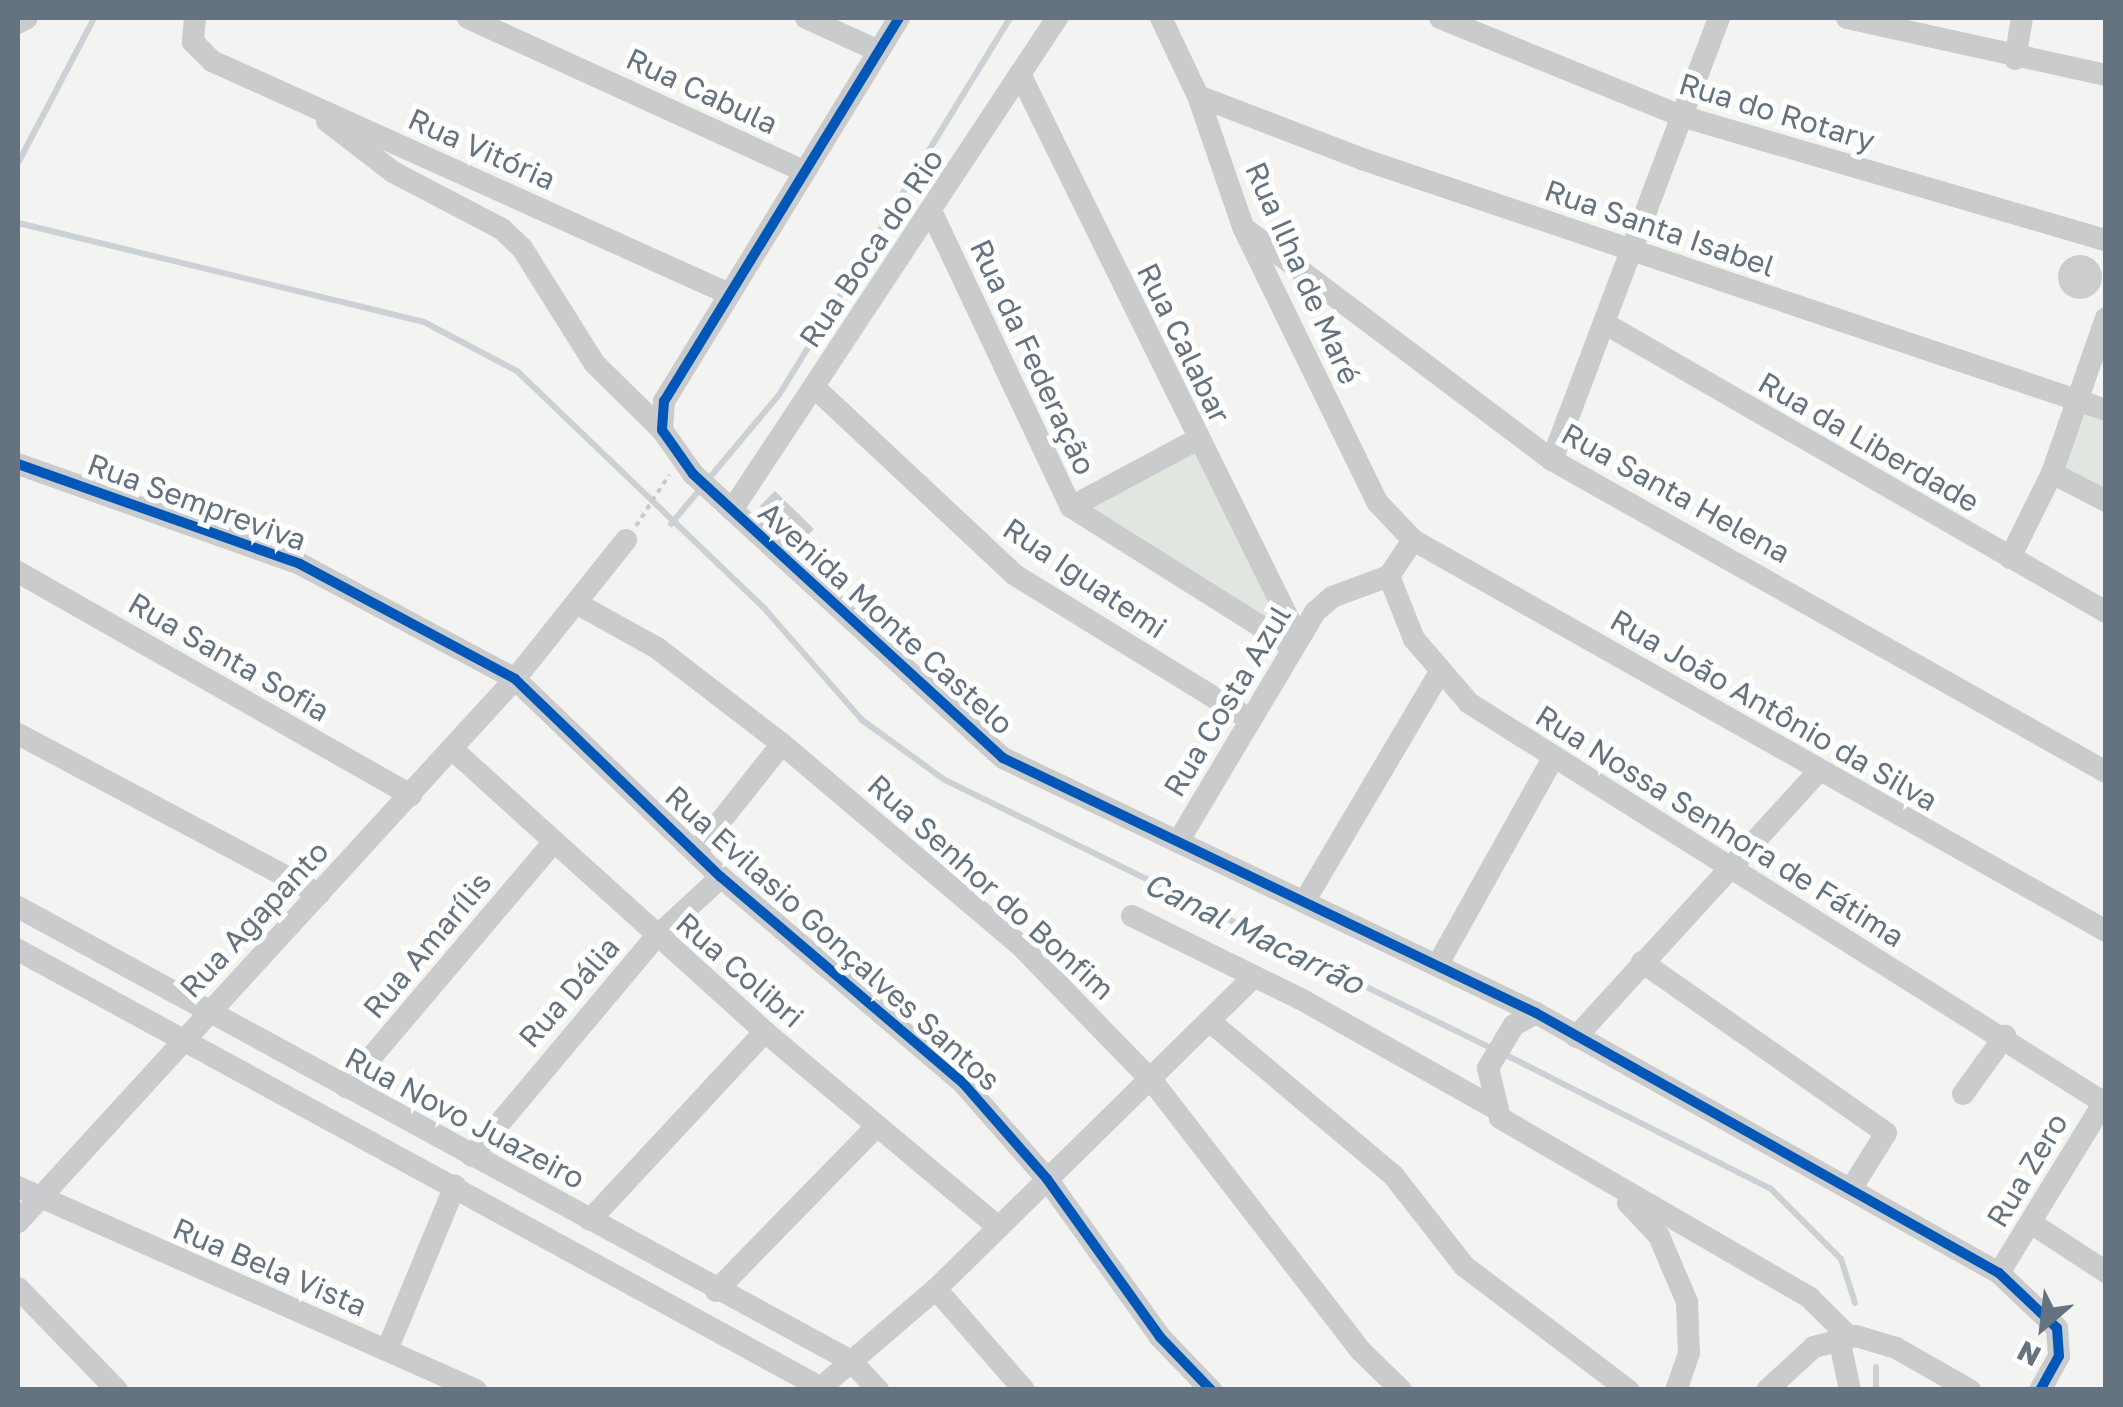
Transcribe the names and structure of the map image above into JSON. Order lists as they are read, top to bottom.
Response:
{
  "streets": {
    "street": [
      "Rua Cabula",
      "Rua do Rotary",
      "Rua Vitória",
      "Rua Santa Isabel",
      "Rua Boca do Rio",
      "Rua Ilha de Maré",
      "Rua Calabar",
      "Rua da Federação",
      "Rua da Liberdade",
      "Rua Santa Helena",
      "Rua Sempreviva",
      "Rua Iguatemi",
      "Avenida Monte Castelo",
      "Rua Santa Sofia",
      "Rua Costa Azul",
      "Rua João Antônio da Silva",
      "Rua Nossa Senhora de Fátima",
      "Rua Senhor do Bonfim",
      "Rua Agapanto",
      "Rua Evilasio Gonçalves Santos",
      "Rua Amarílis",
      "Rua Colibri",
      "Rua Dália",
      "Rua Novo Juazeiro",
      "Rua Zero",
      "Rua Bela Vista"
    ]
  },
  "crossings": [
    ["Rua Vitória", "Avenida Monte Castelo"],
    ["Rua Santa Isabel", "Rua Ilha de Maré"],
    ["Rua Boca do Rio", "Rua Calabar"],
    ["Rua Boca do Rio", "Rua da Federação"],
    ["Rua Boca do Rio", "Rua Iguatemi"],
    ["Rua Boca do Rio", "Avenida Monte Castelo"],
    ["Rua Ilha de Maré", "Rua Santa Helena"],
    ["Rua Ilha de Maré", "Rua João Antônio da Silva"],
    ["Rua Calabar", "Rua da Federação"],
    ["Rua Calabar", "Rua Costa Azul"],
    ["Rua da Federação", "Rua Costa Azul"],
    ["Rua Sempreviva", "Rua Agapanto"],
    ["Rua Sempreviva", "Rua Evilasio Gonçalves Santos"],
    ["Rua Iguatemi", "Rua Costa Azul"],
    ["Avenida Monte Castelo", "Rua Costa Azul"],
    ["Avenida Monte Castelo", "Rua Zero"],
    ["Rua Santa Sofia", "Rua Agapanto"],
    ["Rua Costa Azul", "Rua Nossa Senhora de Fátima"],
    ["Rua Nossa Senhora de Fátima", "Rua Zero"],
    ["Rua Senhor do Bonfim", "Rua Agapanto"],
    ["Rua Agapanto", "Rua Evilasio Gonçalves Santos"],
    ["Rua Agapanto", "Rua Colibri"],
    ["Rua Agapanto", "Rua Novo Juazeiro"],
    ["Rua Agapanto", "Rua Bela Vista"],
    ["Rua Evilasio Gonçalves Santos", "Rua Dália"],
    ["Rua Amarílis", "Rua Colibri"],
    ["Rua Amarílis", "Rua Novo Juazeiro"],
    ["Rua Colibri", "Rua Dália"],
    ["Rua Dália", "Rua Novo Juazeiro"]
  ],
  "water": ["Canal Macarrão"],
  "north": "bottom left"
}
